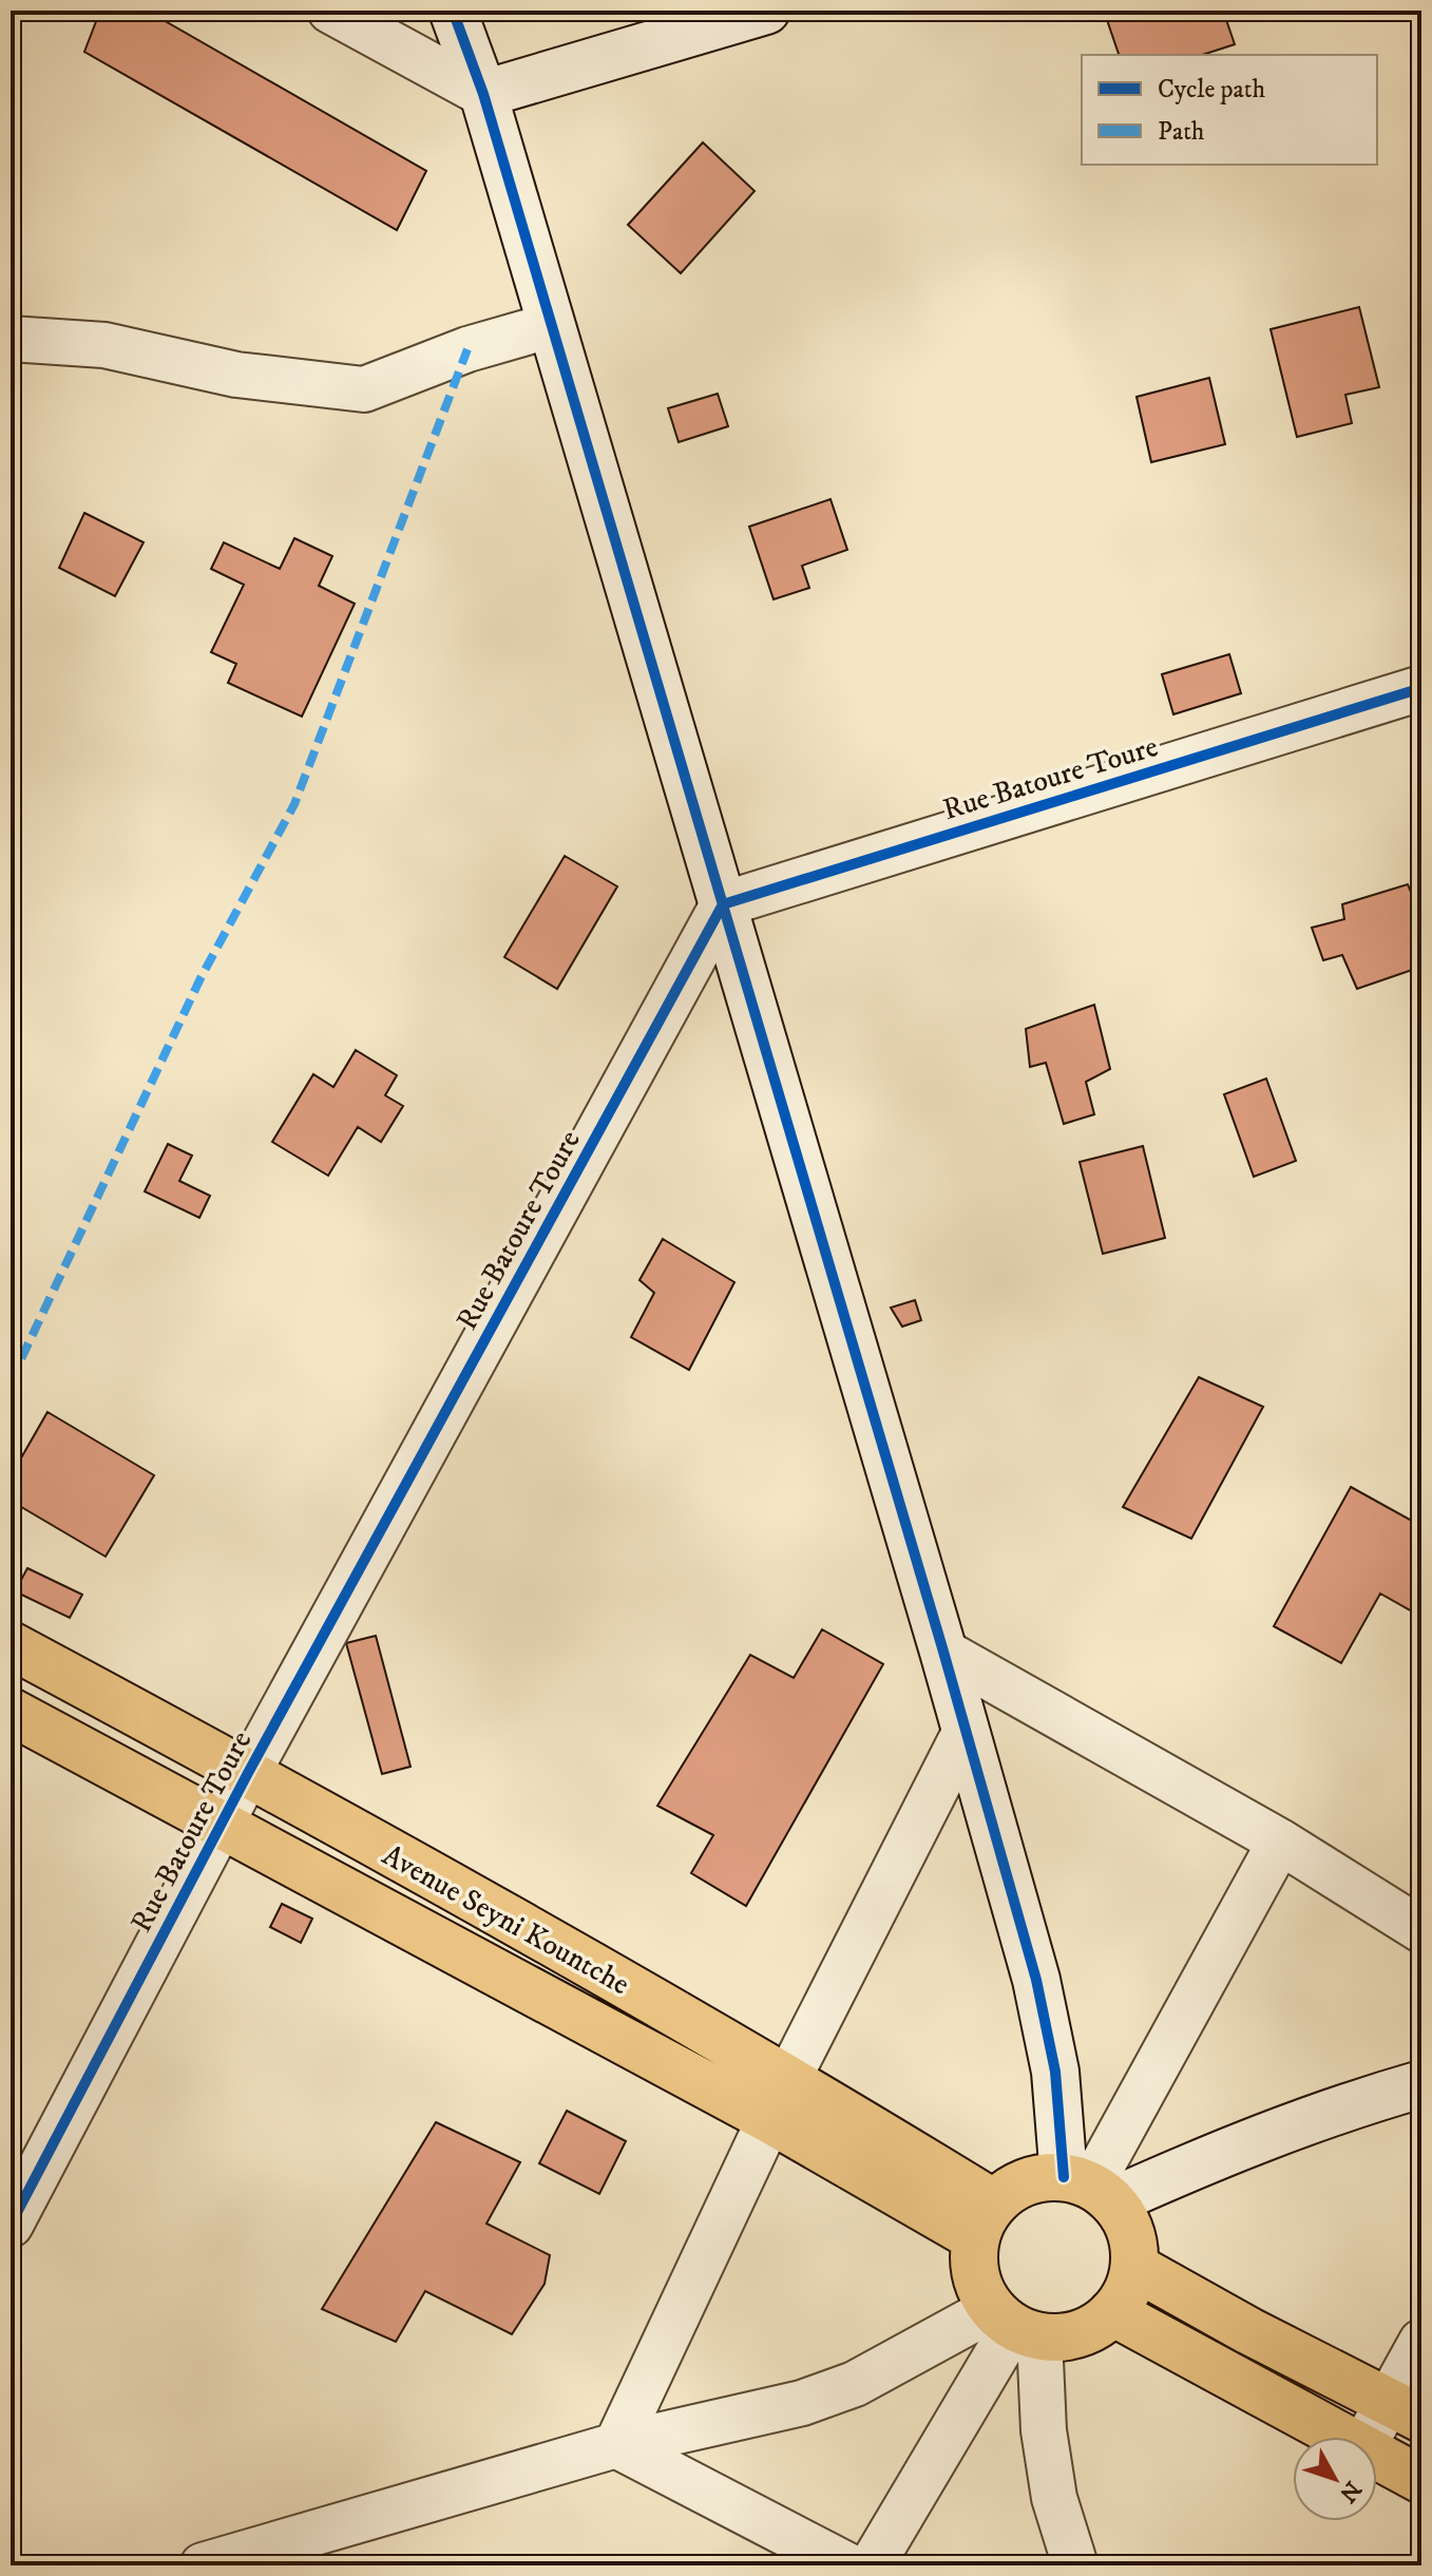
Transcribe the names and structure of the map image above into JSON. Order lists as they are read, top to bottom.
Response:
{
  "streets": {
    "highway": ["Avenue Seyni Kountche"],
    "street": ["Rue Batoure Toure"]
  },
  "crossings": [
    ["Rue Batoure Toure", "Avenue Seyni Kountche"]
  ],
  "legend": ["Cycle path", "Path"],
  "north": "bottom right"
}
